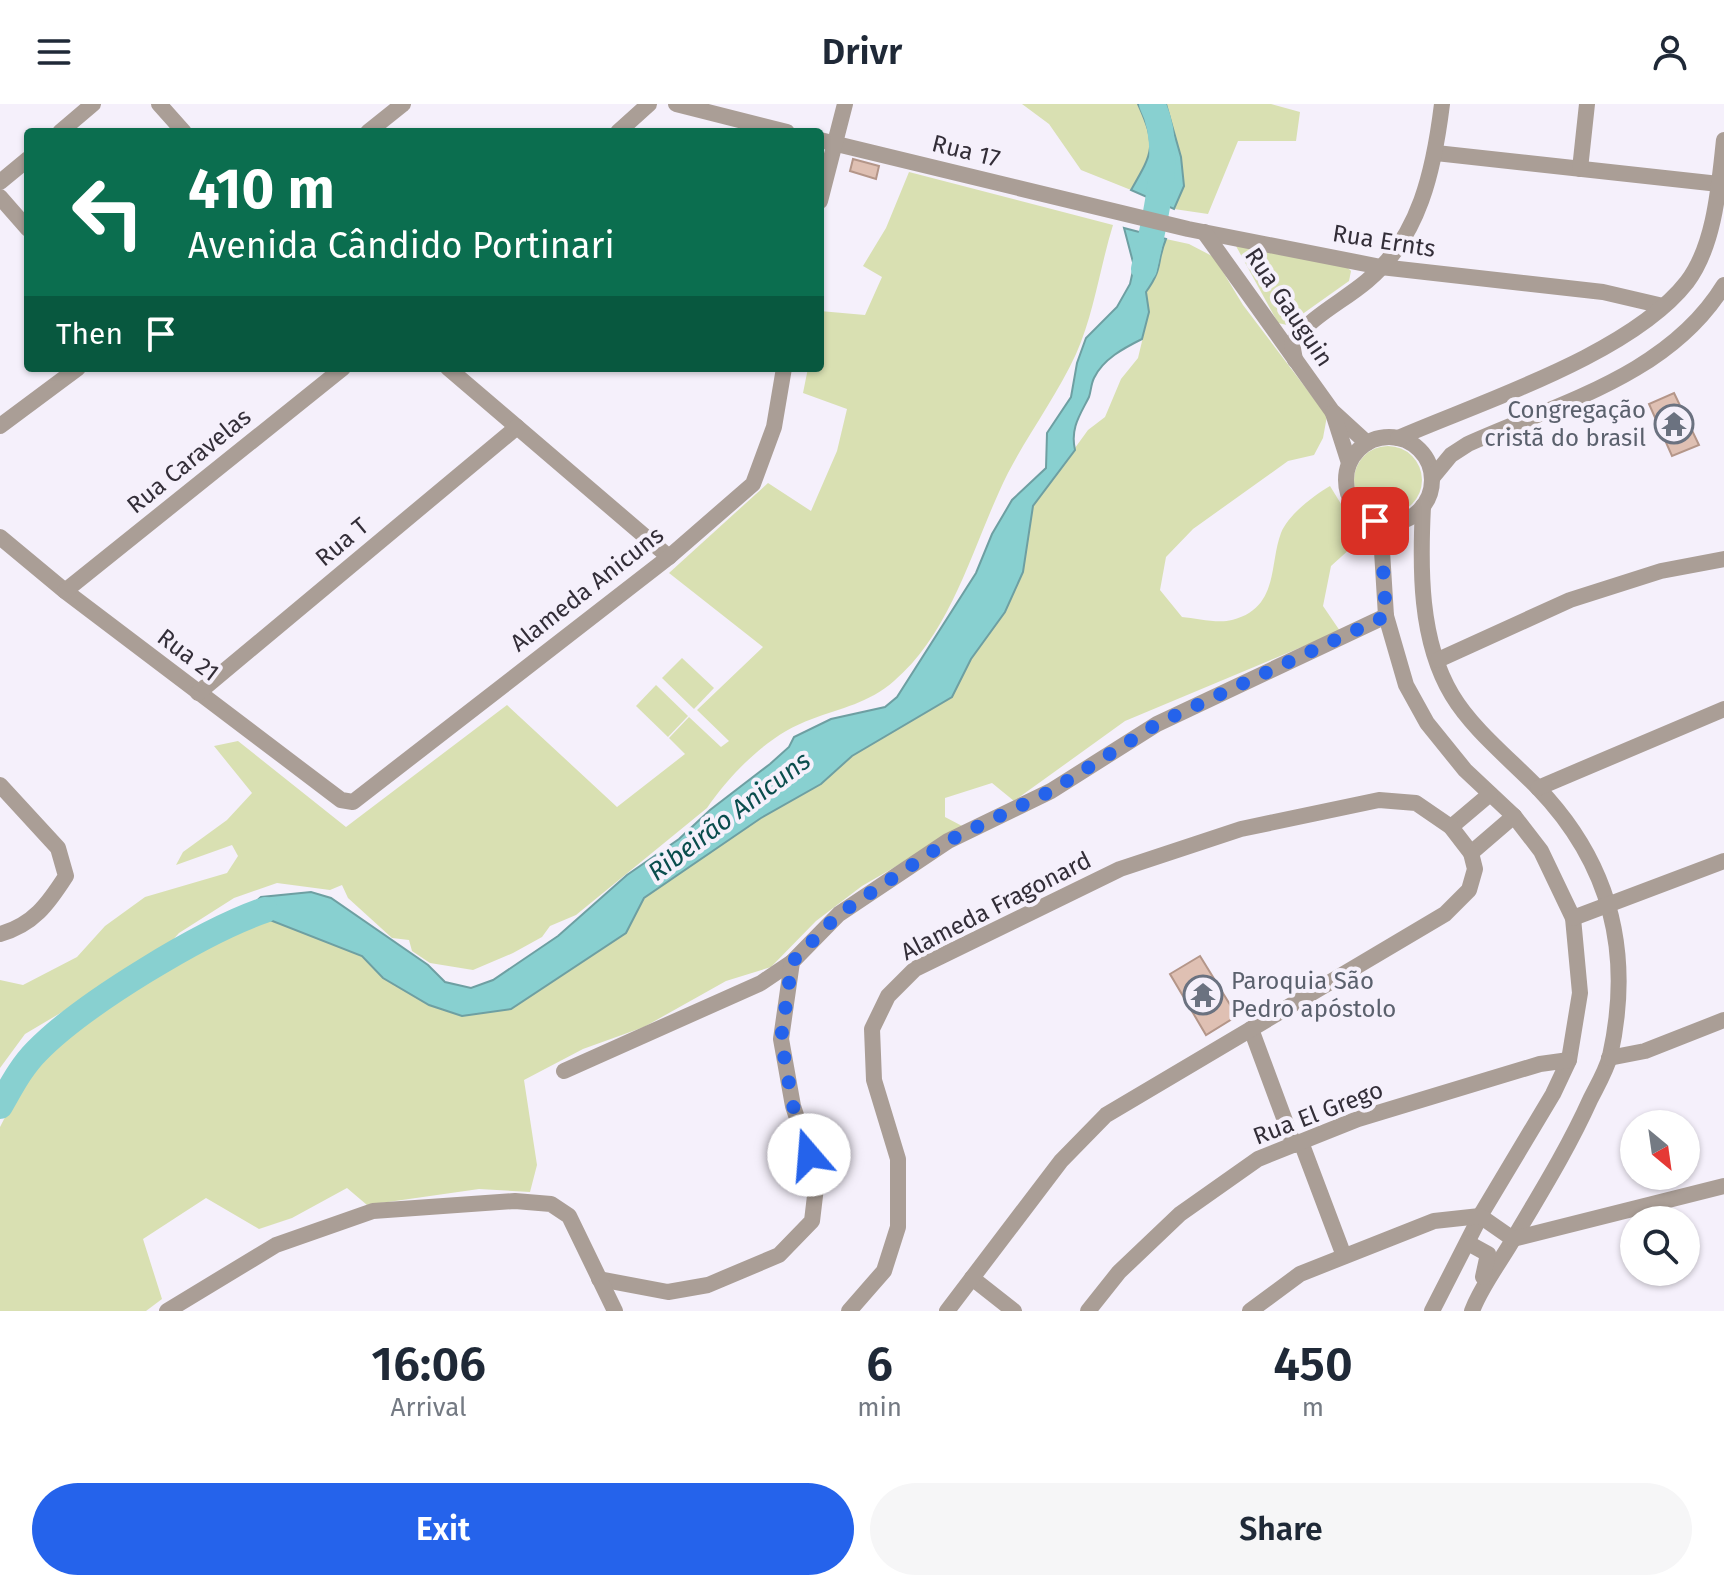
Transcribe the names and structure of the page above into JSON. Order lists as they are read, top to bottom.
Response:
{
  "streets": {
    "street": [
      "Rua 17",
      "Rua Ernts",
      "Rua Gauguin",
      "Rua Caravelas",
      "Rua T",
      "Alameda Anicuns",
      "Rua 21",
      "Alameda Fragonard",
      "Rua El Grego"
    ]
  },
  "crossings": [
    ["Rua 17", "Rua Ernts"],
    ["Rua Ernts", "Rua Gauguin"],
    ["Rua Caravelas", "Rua 21"],
    ["Rua T", "Rua 21"],
    ["Alameda Anicuns", "Rua 21"]
  ],
  "water": ["Ribeirão Anicuns"],
  "places": {
    "temple": ["Congregação cristã do brasil", "Paroquia São Pedro apóstolo"]
  },
  "north": "bottom right",
  "page": {
    "header": "Drivr",
    "turn": ["410 m", "Avenida Cândido Portinari"],
    "then": "Then",
    "eta": [
      "16:06",
      "Arrival",
      "6",
      "min",
      "450",
      "m"
    ],
    "buttons": ["Exit", "Share"]
  }
}
